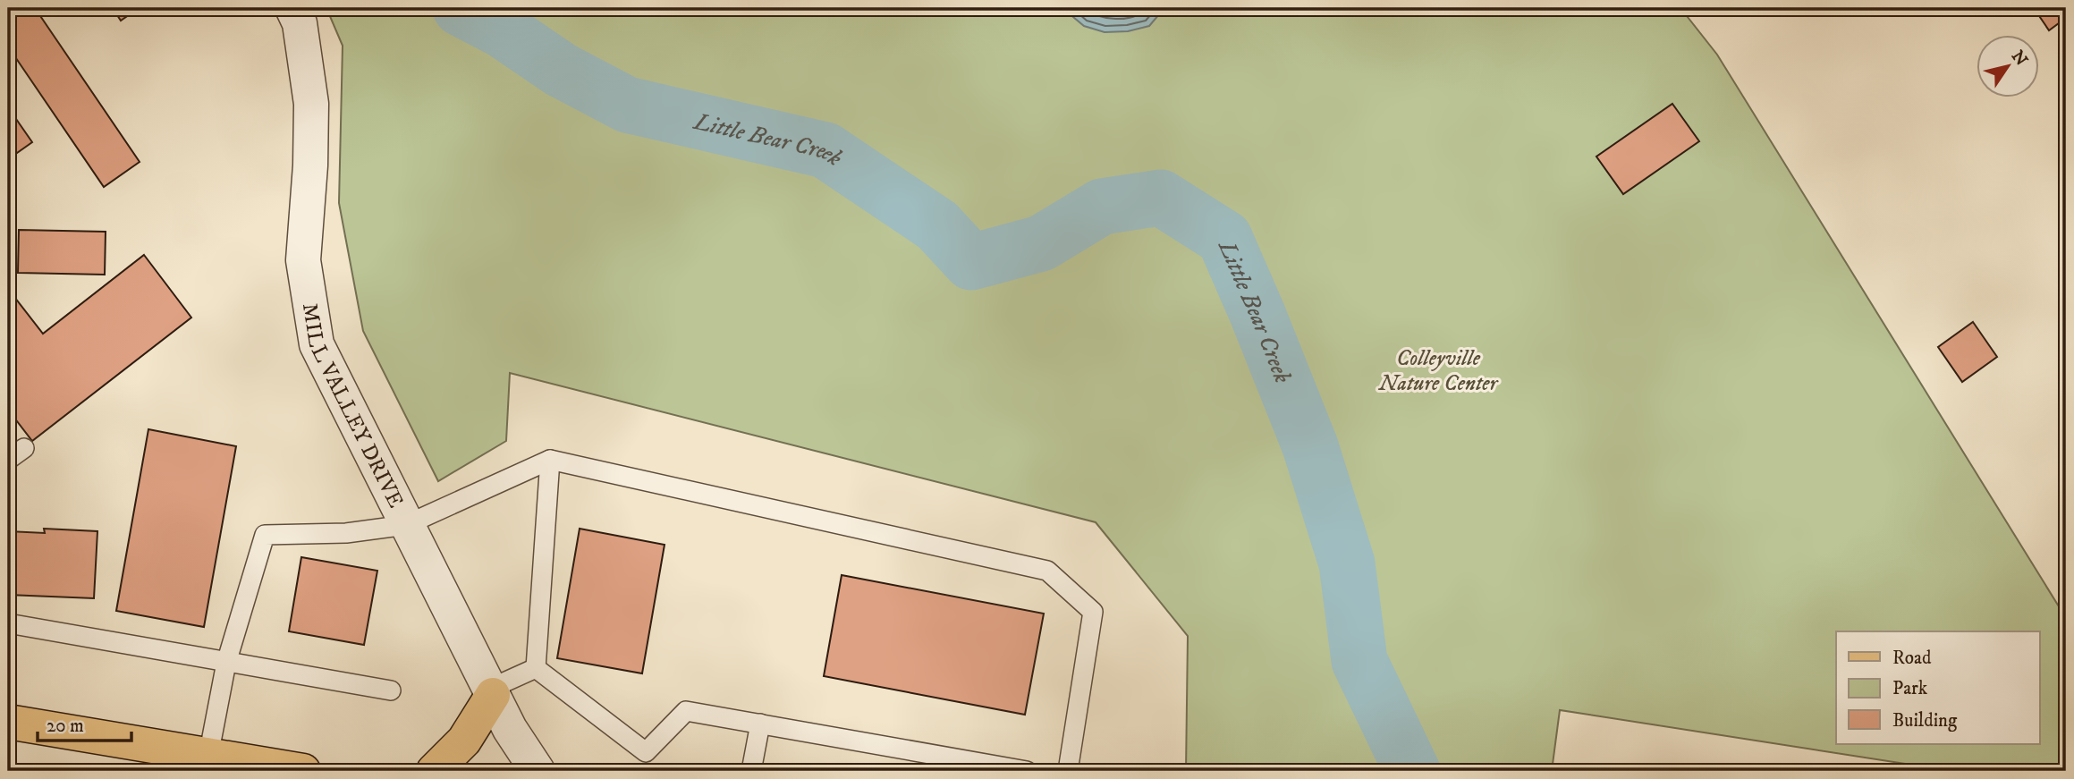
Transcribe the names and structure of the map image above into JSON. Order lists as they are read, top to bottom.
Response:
{
  "streets": {
    "street": ["MILL VALLEY DRIVE"]
  },
  "water": ["Little Bear Creek"],
  "parks": ["Colleyville Nature Center"],
  "legend": ["Road", "Park", "Building"],
  "scale_bar": "20 m",
  "north": "top right"
}
